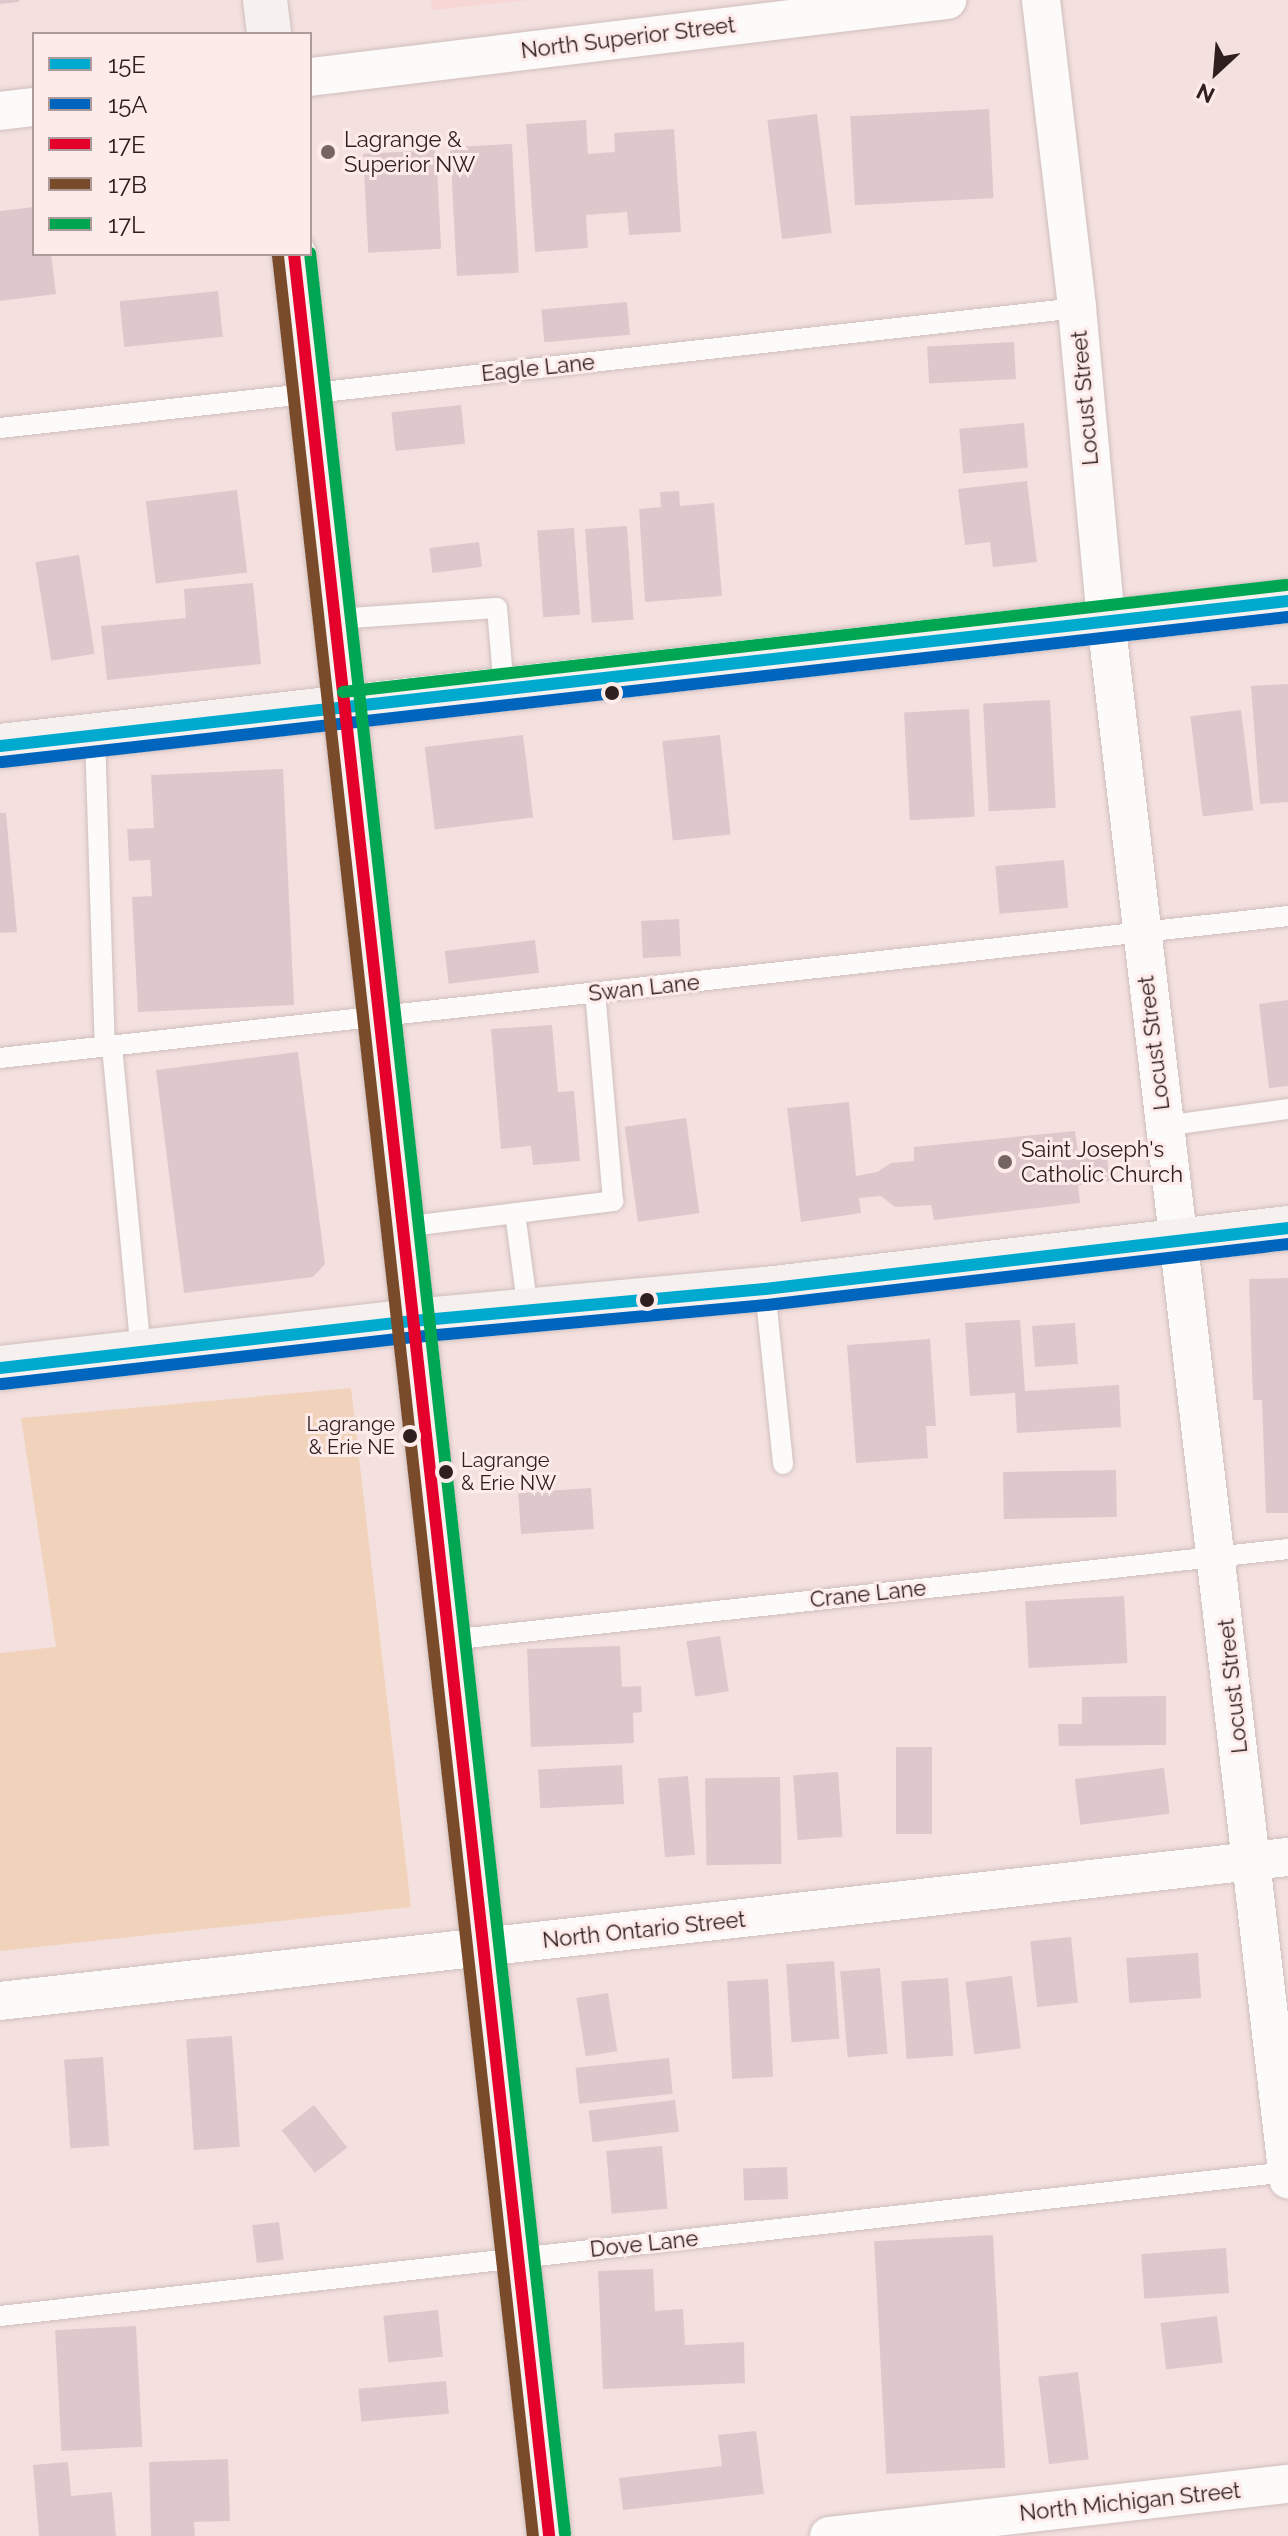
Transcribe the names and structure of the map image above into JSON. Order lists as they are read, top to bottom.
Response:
{
  "streets": {
    "street": [
      "North Superior Street",
      "Locust Street",
      "North Ontario Street",
      "North Michigan Street"
    ],
    "lane": [
      "Eagle Lane",
      "Swan Lane",
      "Crane Lane",
      "Dove Lane"
    ]
  },
  "crossings": [
    ["Eagle Lane", "Locust Street"],
    ["Locust Street", "Swan Lane"],
    ["Locust Street", "Crane Lane"],
    ["Locust Street", "North Ontario Street"],
    ["Locust Street", "Dove Lane"]
  ],
  "places": [
    "Lagrange & Superior NW",
    "Saint Joseph's Catholic Church",
    "Lagrange & Erie NE",
    "Lagrange & Erie NW"
  ],
  "lines": [
    "transit line 17E",
    "transit line 17B",
    "transit line 17L",
    "transit line 15E",
    "transit line 15A"
  ],
  "legend": [
    "15E",
    "15A",
    "17E",
    "17B",
    "17L"
  ],
  "north": "bottom left"
}
